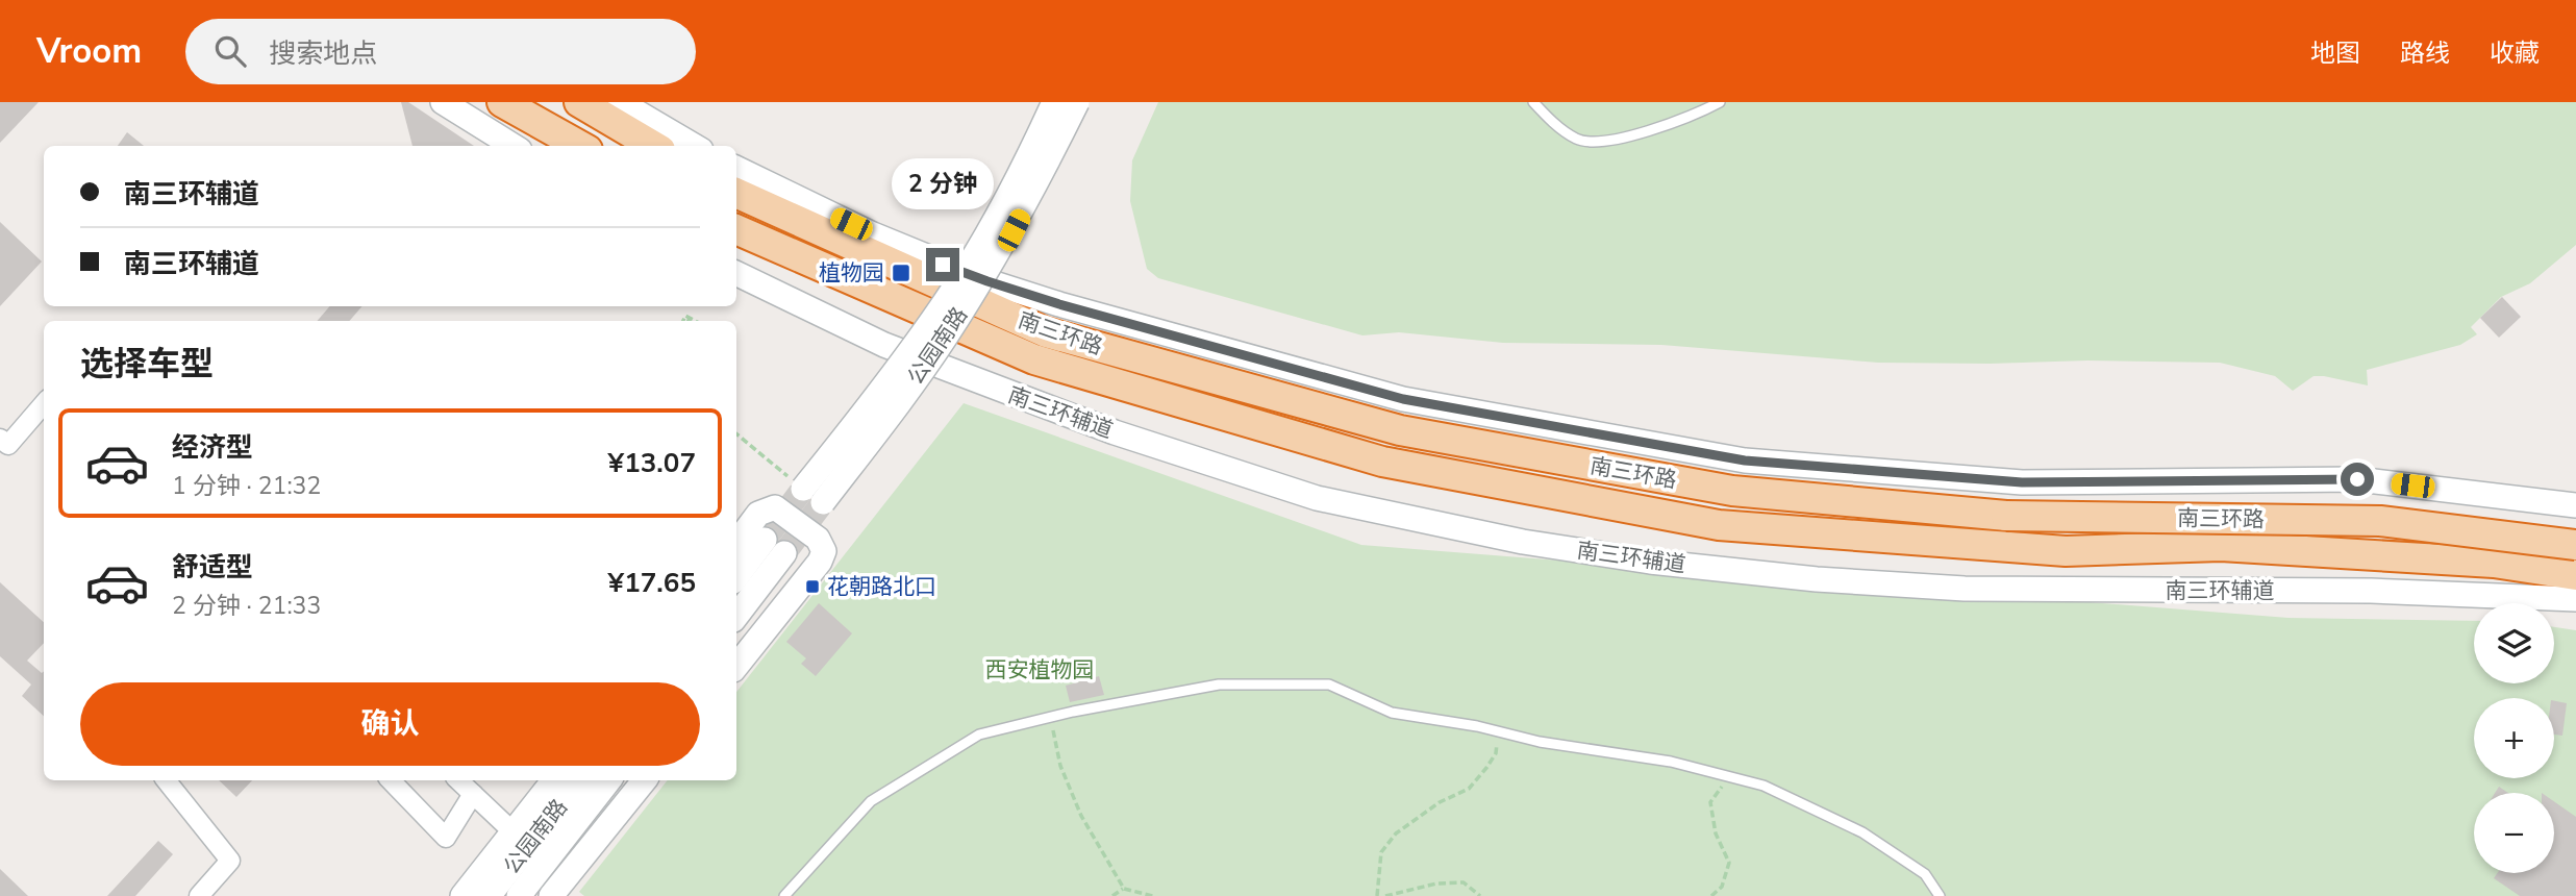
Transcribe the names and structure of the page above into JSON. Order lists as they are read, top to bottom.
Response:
{
  "streets": {
    "highway": ["南三环路"],
    "main road": ["公园南路", "南三环辅道"]
  },
  "parks": ["西安植物园"],
  "places": {
    "transit": ["植物园", "花朝路北口"]
  },
  "page": {
    "header": "Vroom",
    "search": "搜索地点",
    "nav": ["地图", "路线", "收藏"],
    "banner": ["南三环辅道", "南三环辅道"],
    "bubble": "2 分钟",
    "heading": "选择车型",
    "list": [
      {
        "name": "经济型",
        "note": "1 分钟 · 21:32",
        "value": "¥13.07"
      },
      {
        "name": "舒适型",
        "note": "2 分钟 · 21:33",
        "value": "¥17.65"
      }
    ],
    "map_buttons": ["+", "−"],
    "buttons": "确认"
  }
}
